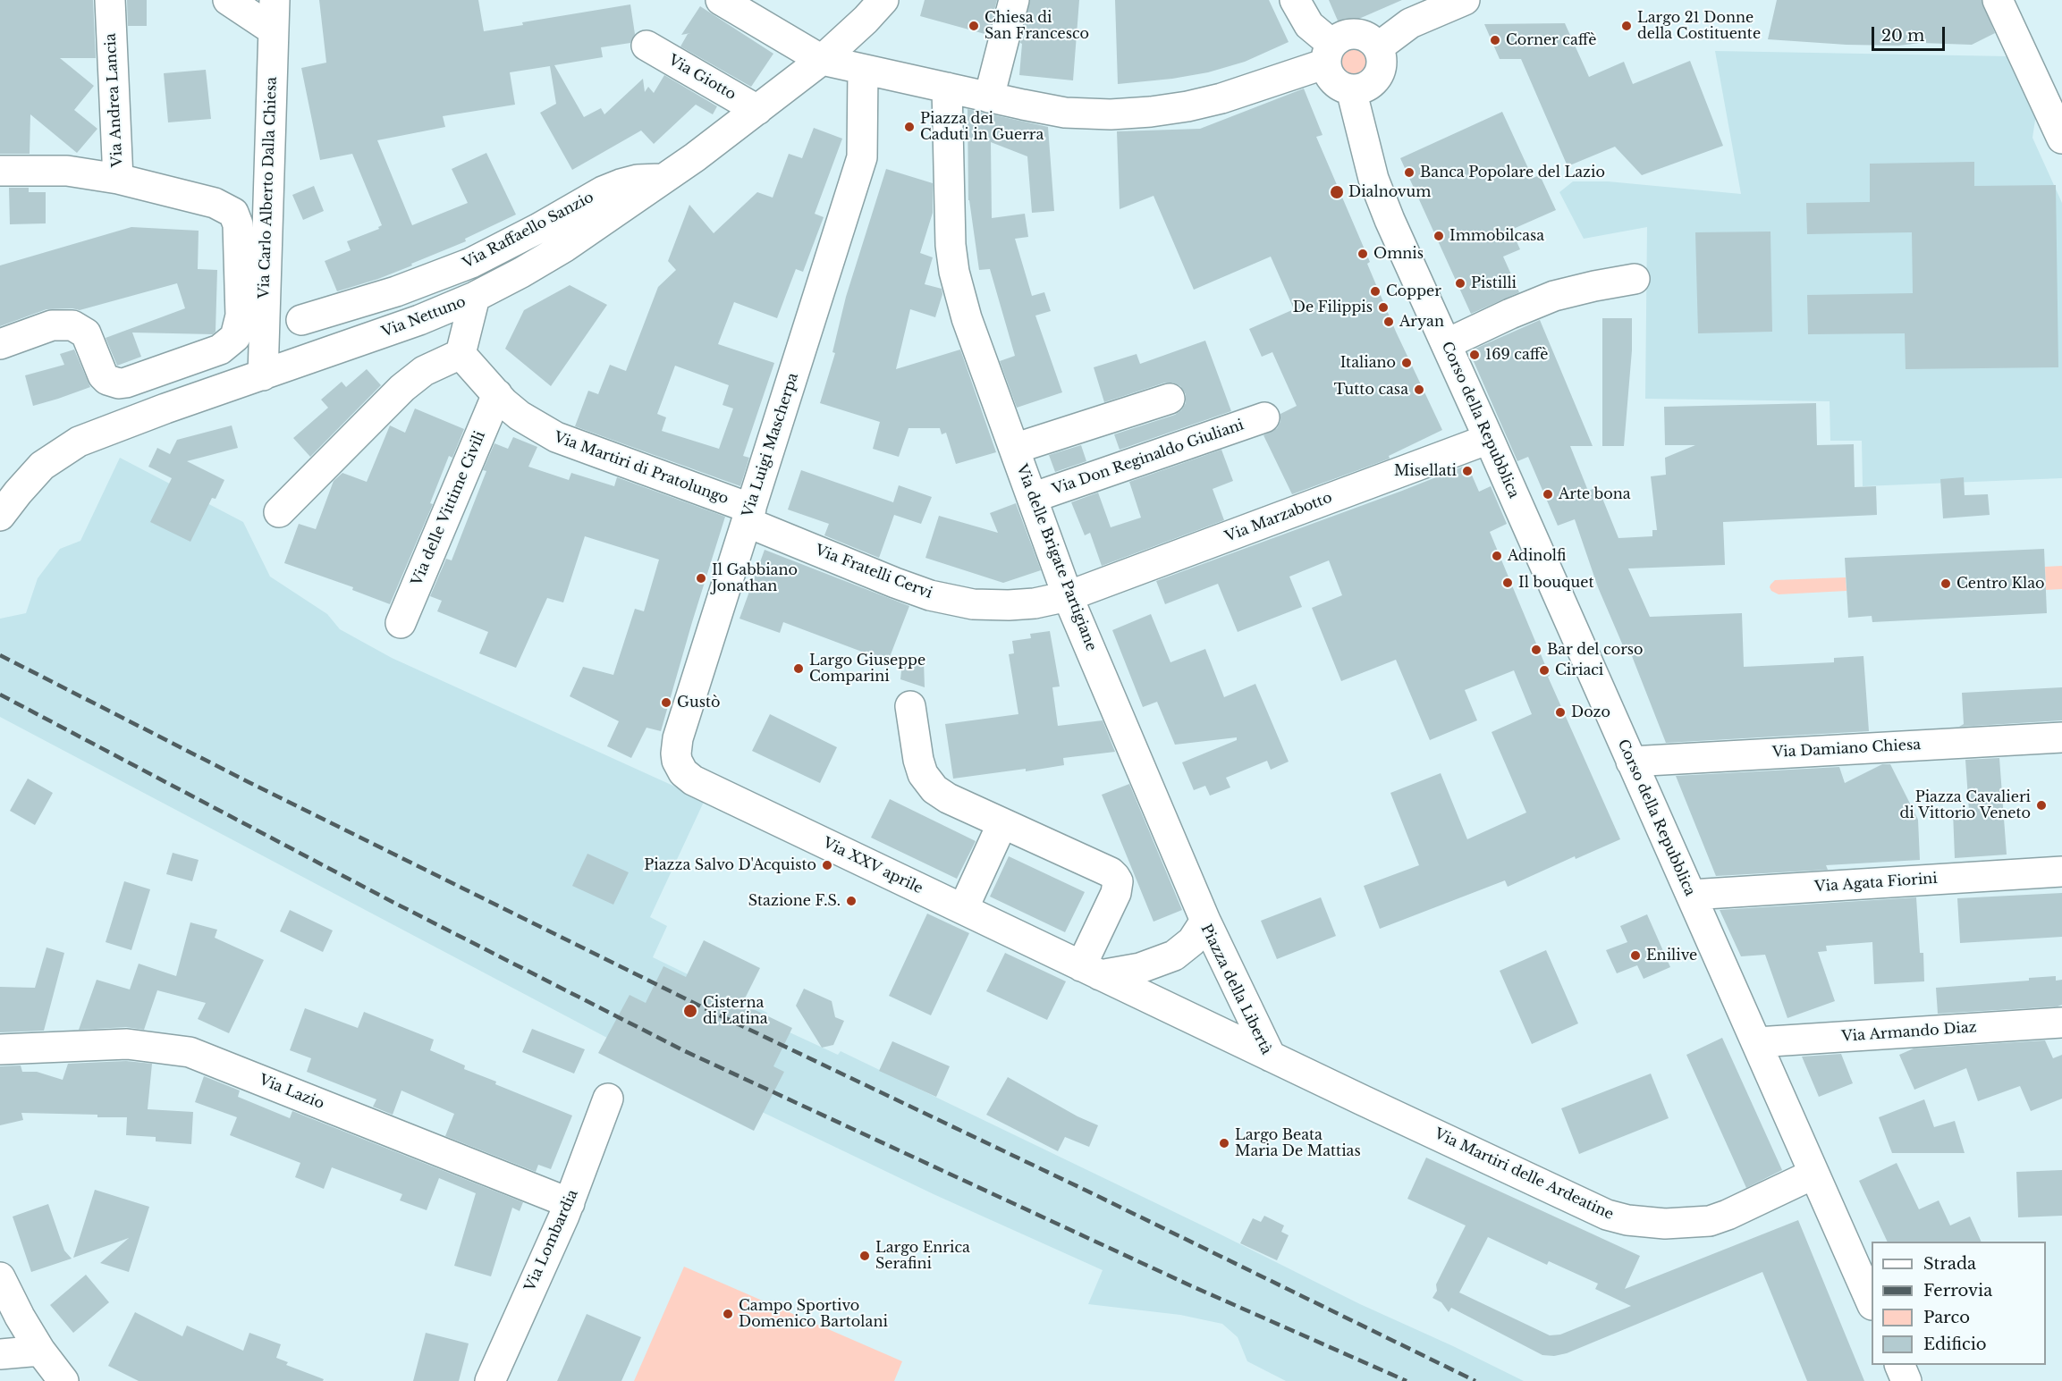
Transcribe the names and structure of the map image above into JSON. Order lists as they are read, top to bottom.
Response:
{
  "streets": {
    "street": [
      "Via Giotto",
      "Via Andrea Lancia",
      "Via Carlo Alberto Dalla Chiesa",
      "Via Raffaello Sanzio",
      "Via Nettuno",
      "Corso della Repubblica",
      "Via Luigi Mascherpa",
      "Via Don Reginaldo Giuliani",
      "Via Martiri di Pratolungo",
      "Via delle Vittime Civili",
      "Via Marzabotto",
      "Via delle Brigate Partigiane",
      "Via Fratelli Cervi",
      "Via Damiano Chiesa",
      "Via XXV aprile",
      "Via Agata Fiorini",
      "Piazza della Libertà",
      "Via Armando Diaz",
      "Via Lazio",
      "Via Martiri delle Ardeatine",
      "Via Lombardia"
    ]
  },
  "crossings": [
    ["Via Giotto", "Via Nettuno"],
    ["Via Carlo Alberto Dalla Chiesa", "Via Nettuno"],
    ["Via Raffaello Sanzio", "Via Nettuno"],
    ["Corso della Repubblica", "Via Marzabotto"],
    ["Corso della Repubblica", "Via Damiano Chiesa"],
    ["Corso della Repubblica", "Via Agata Fiorini"],
    ["Corso della Repubblica", "Via Armando Diaz"],
    ["Corso della Repubblica", "Via Martiri delle Ardeatine"],
    ["Via Luigi Mascherpa", "Via Martiri di Pratolungo"],
    ["Via Luigi Mascherpa", "Via Fratelli Cervi"],
    ["Via Luigi Mascherpa", "Via XXV aprile"],
    ["Via Don Reginaldo Giuliani", "Via delle Brigate Partigiane"],
    ["Via Martiri di Pratolungo", "Via delle Vittime Civili"],
    ["Via Martiri di Pratolungo", "Via Fratelli Cervi"],
    ["Via Marzabotto", "Via delle Brigate Partigiane"],
    ["Via Marzabotto", "Via Fratelli Cervi"],
    ["Via delle Brigate Partigiane", "Via Fratelli Cervi"],
    ["Via delle Brigate Partigiane", "Piazza della Libertà"],
    ["Via XXV aprile", "Piazza della Libertà"],
    ["Piazza della Libertà", "Via Martiri delle Ardeatine"],
    ["Via Lazio", "Via Lombardia"]
  ],
  "places": [
    "Chiesa di San Francesco",
    "Largo 21 Donne della Costituente",
    "Corner caffè",
    "Piazza dei Caduti in Guerra",
    "Banca Popolare del Lazio",
    "Dialnovum",
    "Immobilcasa",
    "Omnis",
    "Pistilli",
    "Copper",
    "De Filippis",
    "Aryan",
    "169 caffè",
    "Italiano",
    "Tutto casa",
    "Misellati",
    "Arte bona",
    "Adinolfi",
    "Il Gabbiano Jonathan",
    "Il bouquet",
    "Centro Klao",
    "Bar del corso",
    "Largo Giuseppe Comparini",
    "Ciriaci",
    "Gustò",
    "Dozo",
    "Piazza Cavalieri di Vittorio Veneto",
    "Piazza Salvo D'Acquisto",
    "Stazione F.S.",
    "Enilive",
    "Cisterna di Latina",
    "Largo Beata Maria De Mattias",
    "Largo Enrica Serafini",
    "Campo Sportivo Domenico Bartolani"
  ],
  "legend": [
    "Strada",
    "Ferrovia",
    "Parco",
    "Edificio"
  ],
  "scale_bar": "20 m"
}
